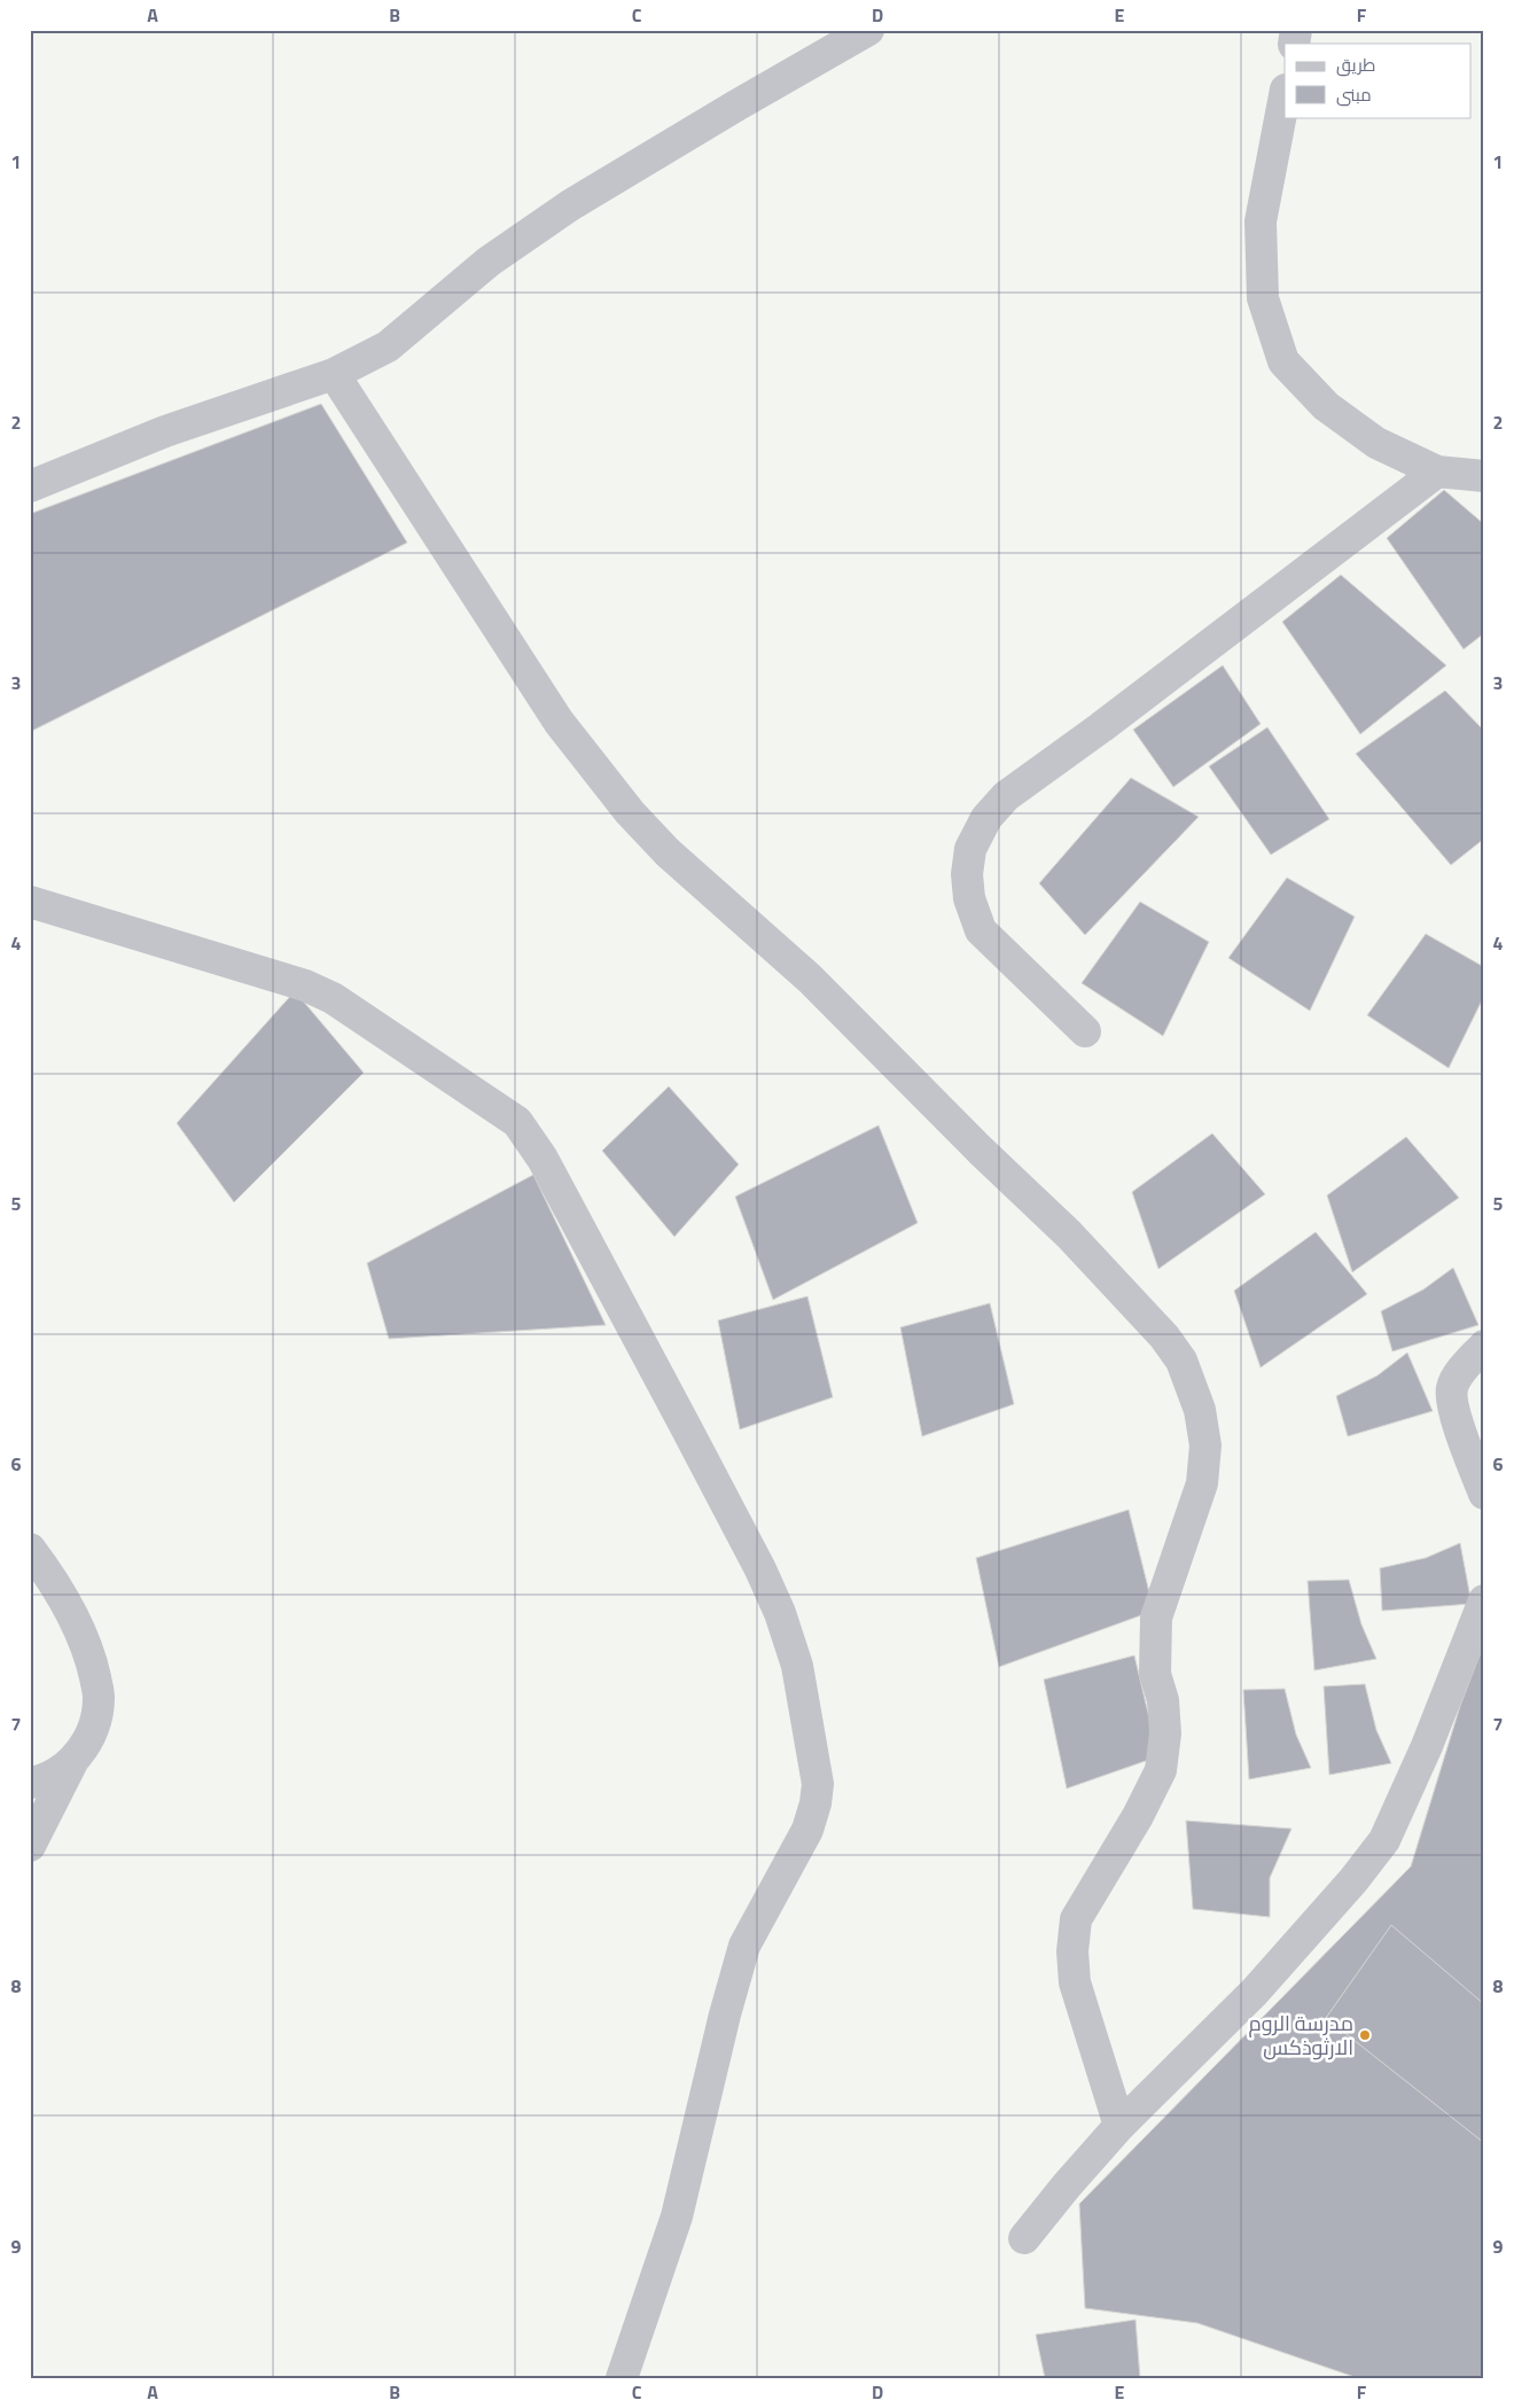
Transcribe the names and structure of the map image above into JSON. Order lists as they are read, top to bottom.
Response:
{
  "places": ["مدرسة الروم الارثوذكس"],
  "legend": ["طريق", "مبنى"],
  "grid": {
    "columns": [
      "A",
      "B",
      "C",
      "D",
      "E",
      "F"
    ],
    "rows": [
      "1",
      "2",
      "3",
      "4",
      "5",
      "6",
      "7",
      "8",
      "9"
    ]
  }
}
